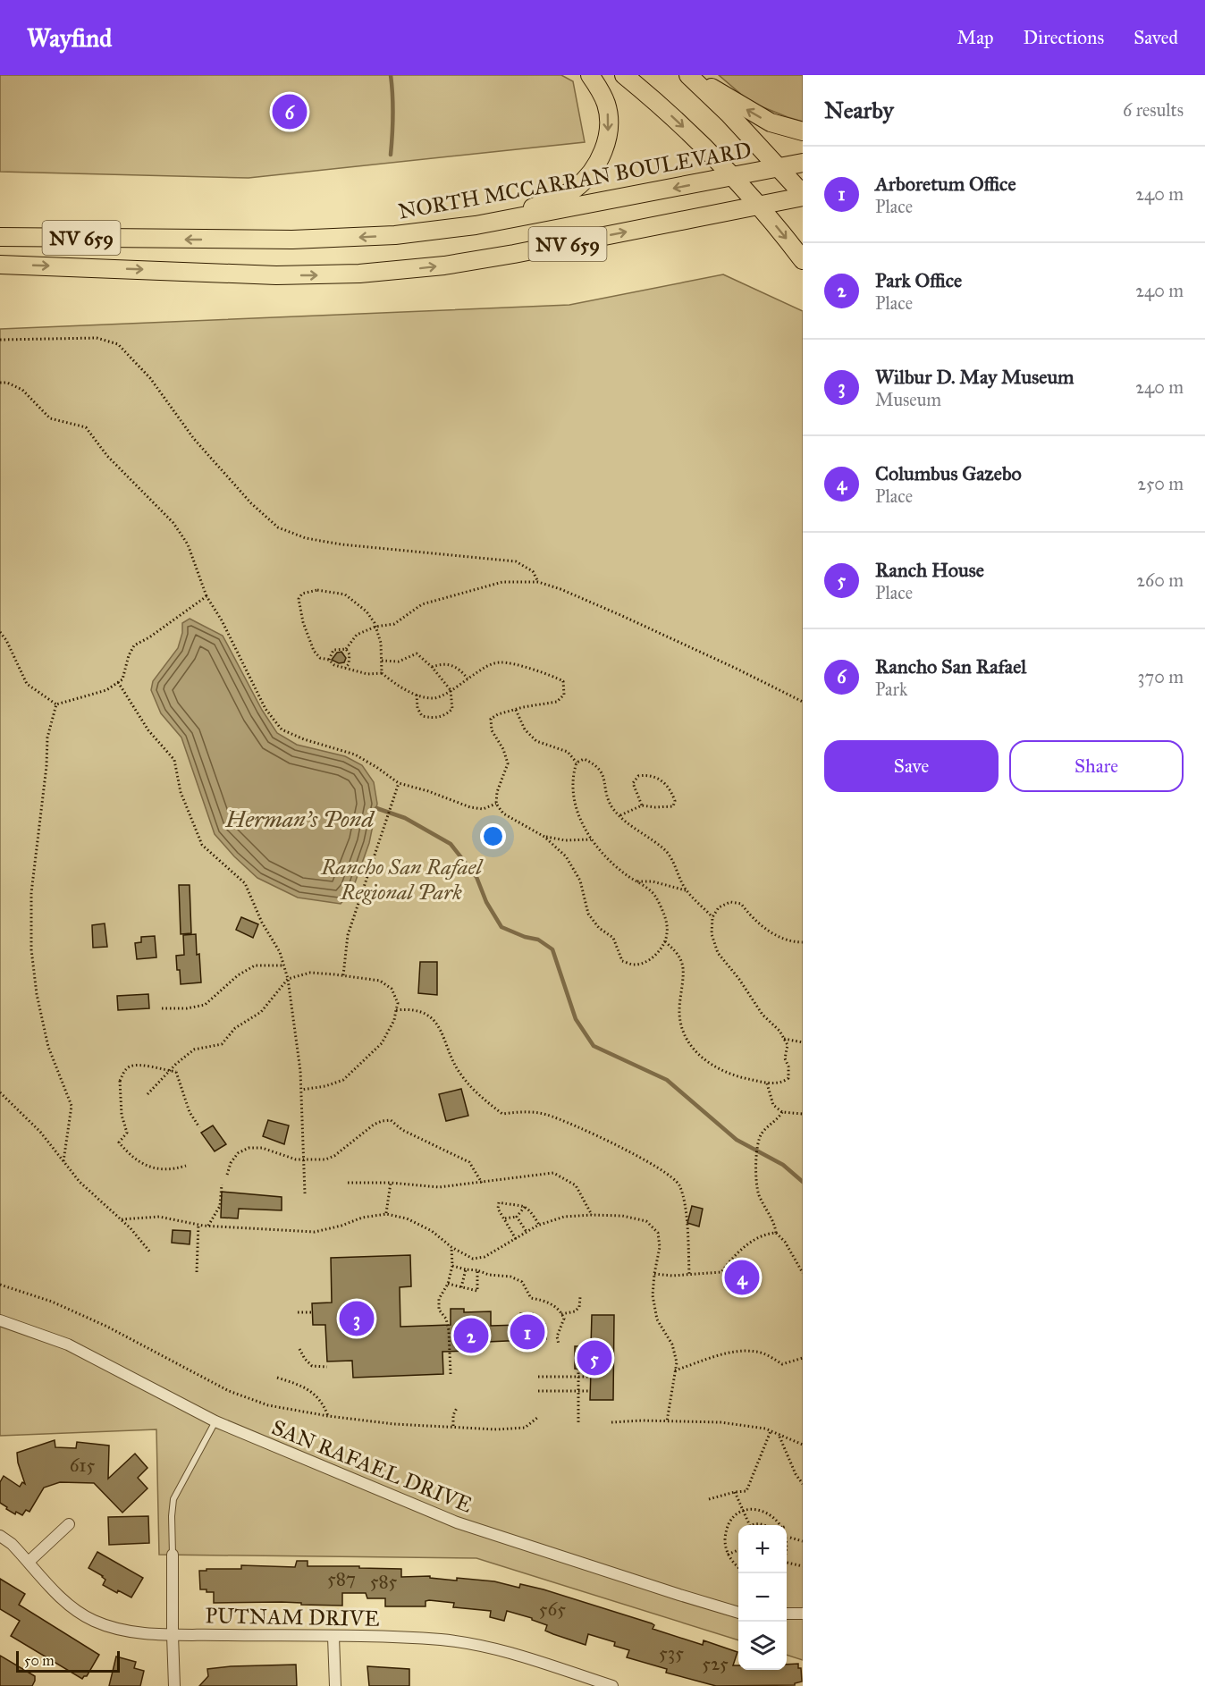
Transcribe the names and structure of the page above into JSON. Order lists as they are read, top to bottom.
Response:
{
  "streets": {
    "main road": ["NORTH MCCARRAN BOULEVARD", "NV 659"],
    "street": ["SAN RAFAEL DRIVE", "PUTNAM DRIVE"]
  },
  "water": ["Herman's Pond"],
  "parks": ["Rancho San Rafael Regional Park"],
  "house_numbers": [
    "615",
    "587",
    "585",
    "565",
    "535",
    "525"
  ],
  "scale_bar": "50 m",
  "page": {
    "header": "Wayfind",
    "nav": ["Map", "Directions", "Saved"],
    "heading": ["Nearby", "6 results"],
    "pins": [
      "6",
      "4",
      "3",
      "1",
      "2",
      "5"
    ],
    "list": [
      {
        "mark": "1",
        "name": "Arboretum Office",
        "note": "Place",
        "value": "240 m"
      },
      {
        "mark": "2",
        "name": "Park Office",
        "note": "Place",
        "value": "240 m"
      },
      {
        "mark": "3",
        "name": "Wilbur D. May Museum",
        "note": "Museum",
        "value": "240 m"
      },
      {
        "mark": "4",
        "name": "Columbus Gazebo",
        "note": "Place",
        "value": "250 m"
      },
      {
        "mark": "5",
        "name": "Ranch House",
        "note": "Place",
        "value": "260 m"
      },
      {
        "mark": "6",
        "name": "Rancho San Rafael",
        "note": "Park",
        "value": "370 m"
      }
    ],
    "buttons": ["Save", "Share"],
    "map_buttons": ["+", "−"],
    "scale": "50 m"
  }
}
